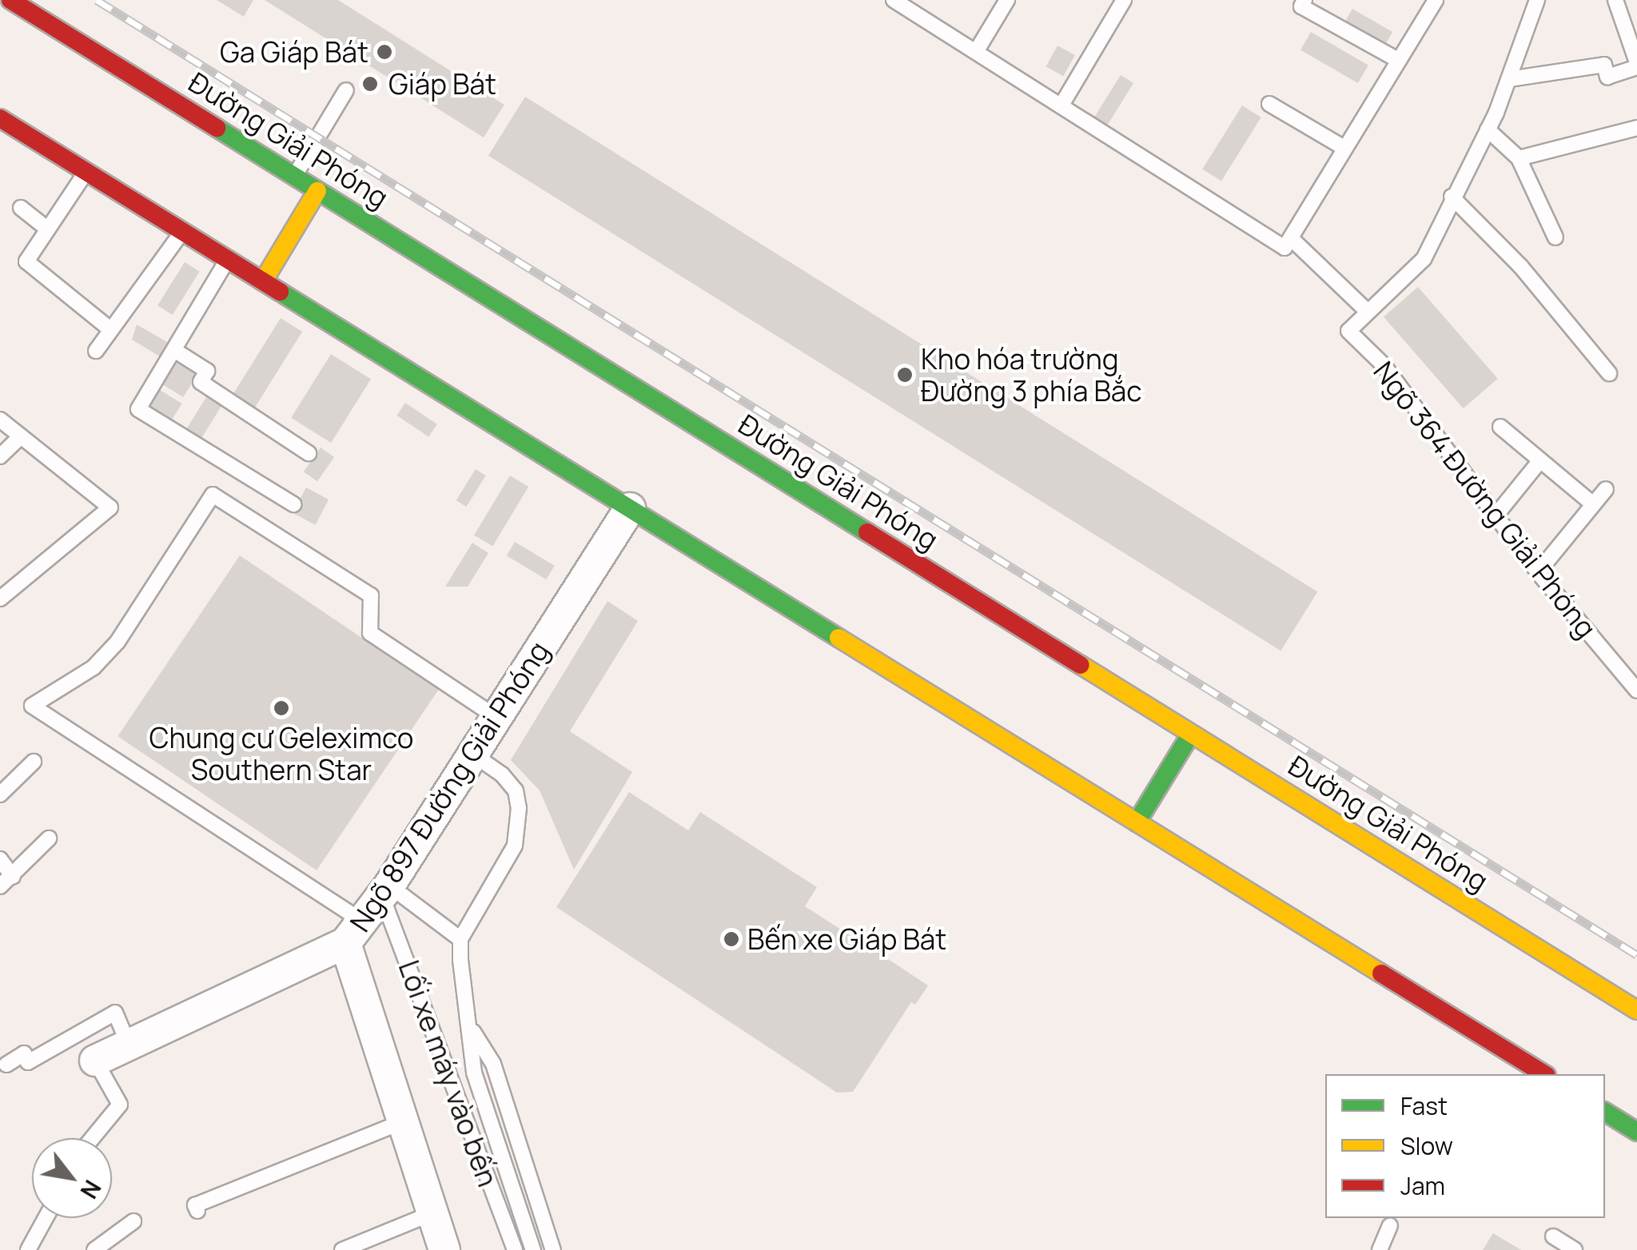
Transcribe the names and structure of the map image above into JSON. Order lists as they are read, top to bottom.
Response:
{
  "streets": {
    "main road": ["Đường Giải Phóng"],
    "street": ["Ngõ 897 Đường Giải Phóng"],
    "lane": ["Ngõ 364 Đường Giải Phóng", "Lối xe máy vào bến"]
  },
  "crossings": [
    ["Ngõ 897 Đường Giải Phóng", "Lối xe máy vào bến"]
  ],
  "places": [
    "Ga Giáp Bát",
    "Giáp Bát",
    "Kho hóa trường Đường 3 phía Bắc",
    "Chung cư Geleximco Southern Star",
    "Bến xe Giáp Bát"
  ],
  "legend": ["Fast", "Slow", "Jam"],
  "north": "bottom right"
}
